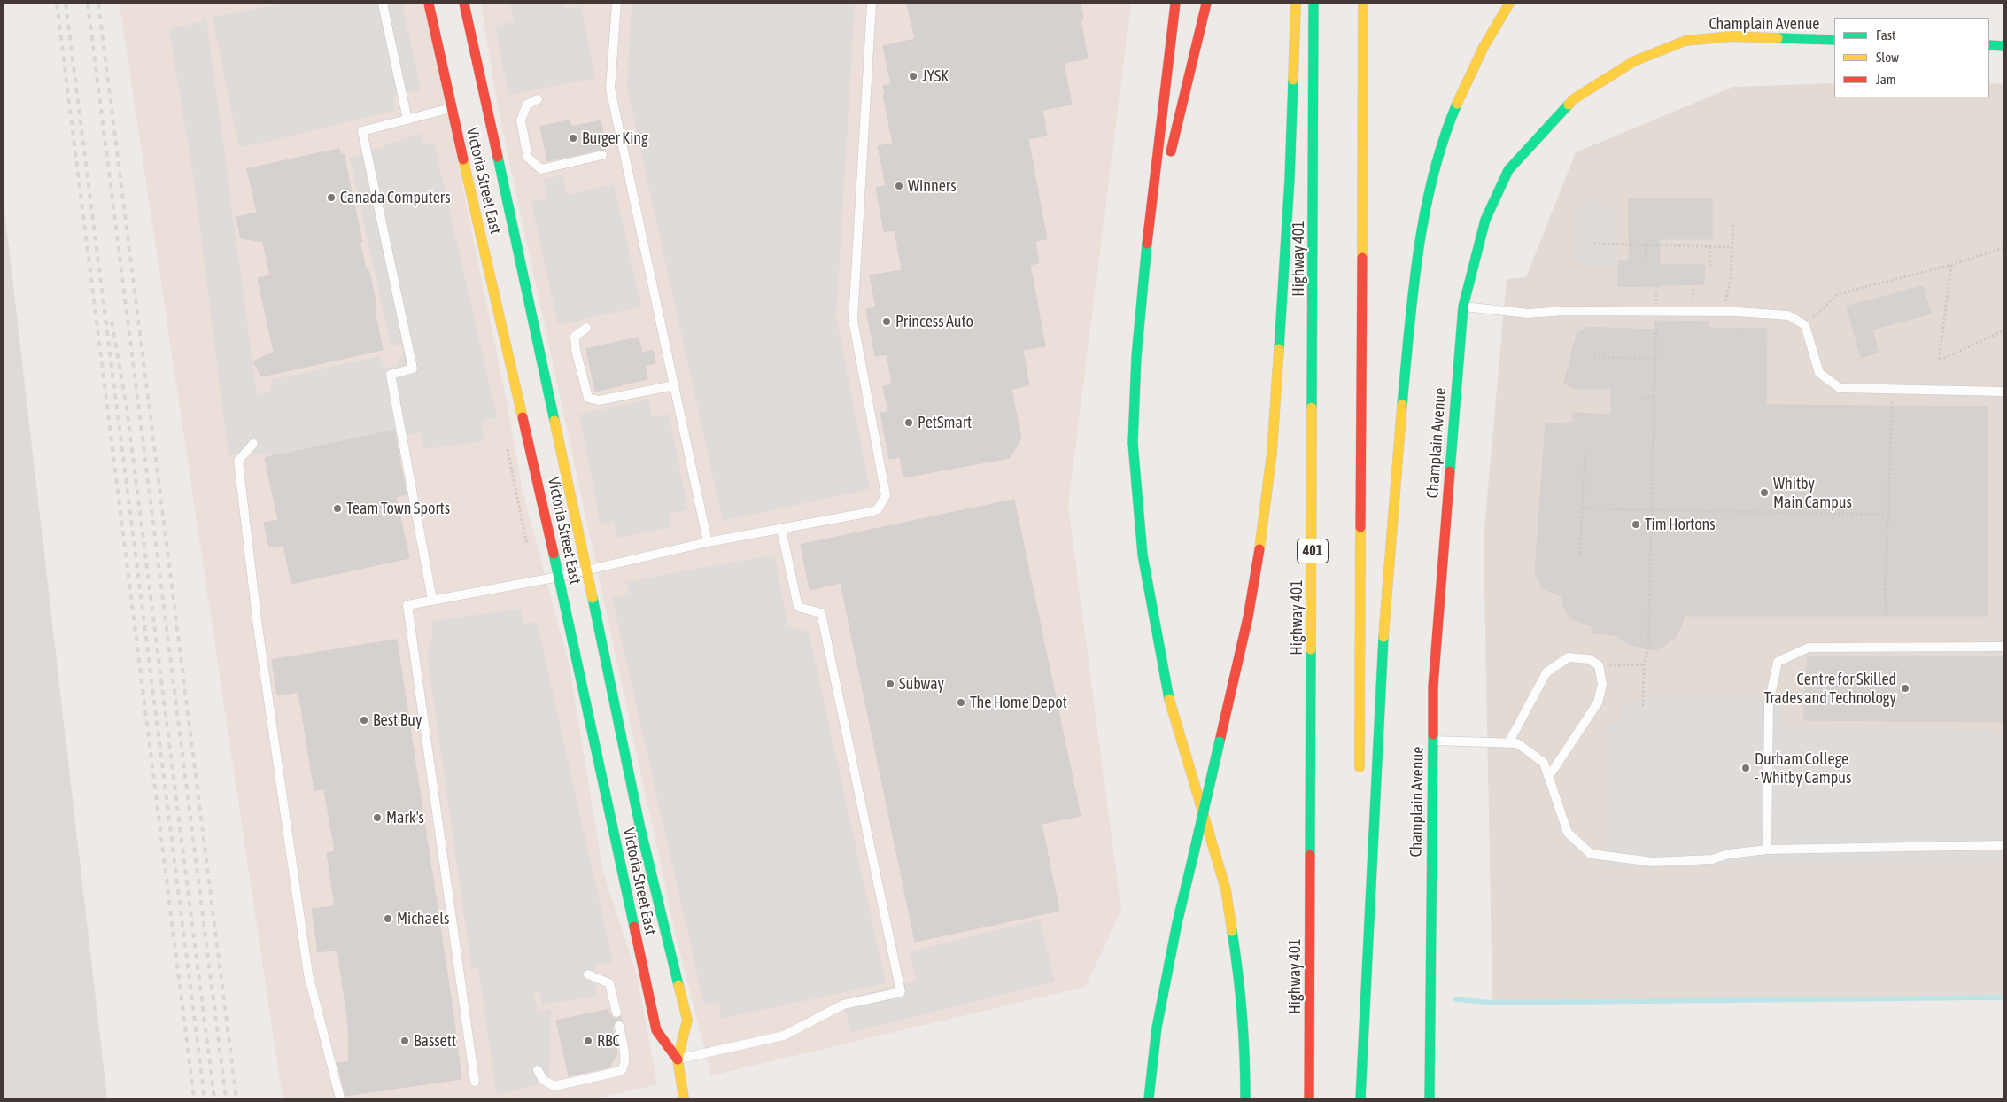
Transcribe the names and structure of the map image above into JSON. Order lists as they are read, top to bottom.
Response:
{
  "streets": {
    "main road": [
      "Champlain Avenue",
      "Victoria Street East",
      "Highway 401",
      "401"
    ]
  },
  "places": [
    "JYSK",
    "Burger King",
    "Winners",
    "Canada Computers",
    "Princess Auto",
    "PetSmart",
    "Whitby Main Campus",
    "Team Town Sports",
    "Tim Hortons",
    "Subway",
    "Centre for Skilled Trades and Technology",
    "The Home Depot",
    "Best Buy",
    "Durham College - Whitby Campus",
    "Mark's",
    "Michaels",
    "Bassett",
    "RBC"
  ],
  "legend": ["Fast", "Slow", "Jam"]
}
